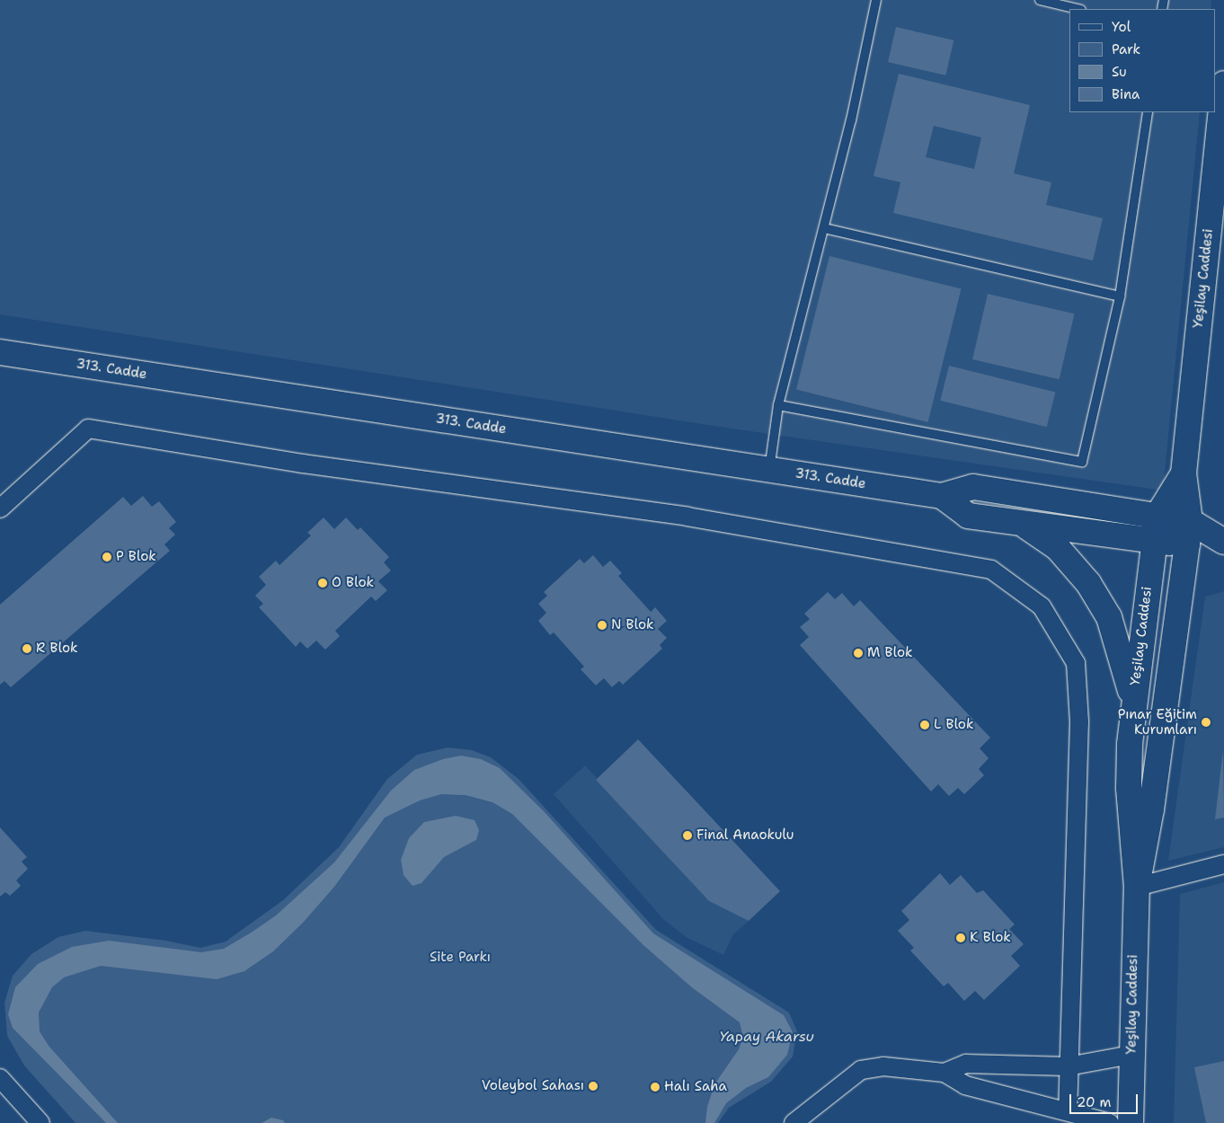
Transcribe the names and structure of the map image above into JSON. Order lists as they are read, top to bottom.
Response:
{
  "streets": {
    "main road": ["Yeşilay Caddesi", "313. Cadde"]
  },
  "crossings": [
    ["Yeşilay Caddesi", "313. Cadde"]
  ],
  "water": ["Yapay Akarsu"],
  "parks": ["Site Parkı"],
  "places": [
    "P Blok",
    "O Blok",
    "N Blok",
    "R Blok",
    "M Blok",
    "Pınar Eğitim Kurumları",
    "L Blok",
    "Final Anaokulu",
    "K Blok",
    "Voleybol Sahası",
    "Halı Saha"
  ],
  "legend": [
    "Yol",
    "Park",
    "Su",
    "Bina"
  ],
  "scale_bar": "20 m"
}
